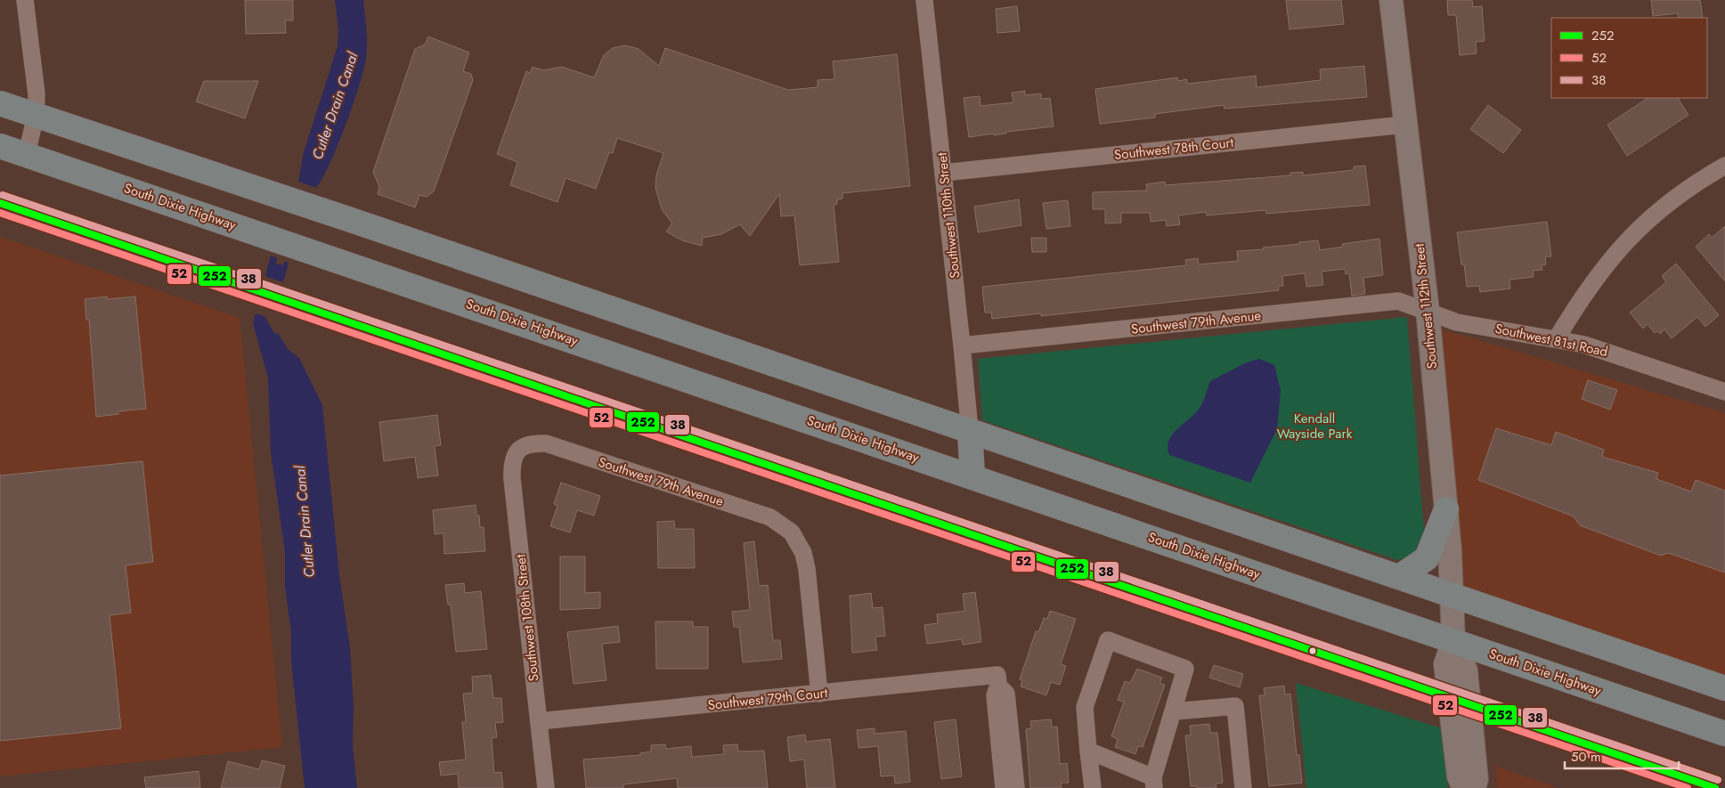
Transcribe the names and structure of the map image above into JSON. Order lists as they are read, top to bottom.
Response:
{
  "streets": {
    "highway": ["South Dixie Highway"],
    "main road": ["Southwest 112th Street"],
    "street": [
      "Southwest 78th Court",
      "Southwest 110th Street",
      "Southwest 79th Avenue",
      "Southwest 81st Road",
      "Southwest 108th Street",
      "Southwest 79th Court"
    ]
  },
  "crossings": [
    ["Southwest 78th Court", "Southwest 110th Street"],
    ["Southwest 78th Court", "Southwest 112th Street"],
    ["South Dixie Highway", "Southwest 112th Street"],
    ["Southwest 110th Street", "Southwest 79th Avenue"],
    ["Southwest 112th Street", "Southwest 79th Avenue"],
    ["Southwest 112th Street", "Southwest 81st Road"],
    ["Southwest 79th Avenue", "Southwest 81st Road"],
    ["Southwest 79th Avenue", "Southwest 108th Street"],
    ["Southwest 79th Avenue", "Southwest 79th Court"],
    ["Southwest 108th Street", "Southwest 79th Court"]
  ],
  "water": ["Cutler Drain Canal"],
  "parks": ["Kendall Wayside Park"],
  "lines": ["transit line 38", "transit line 252", "transit line 52"],
  "legend": ["252", "52", "38"],
  "scale_bar": "50 m"
}
